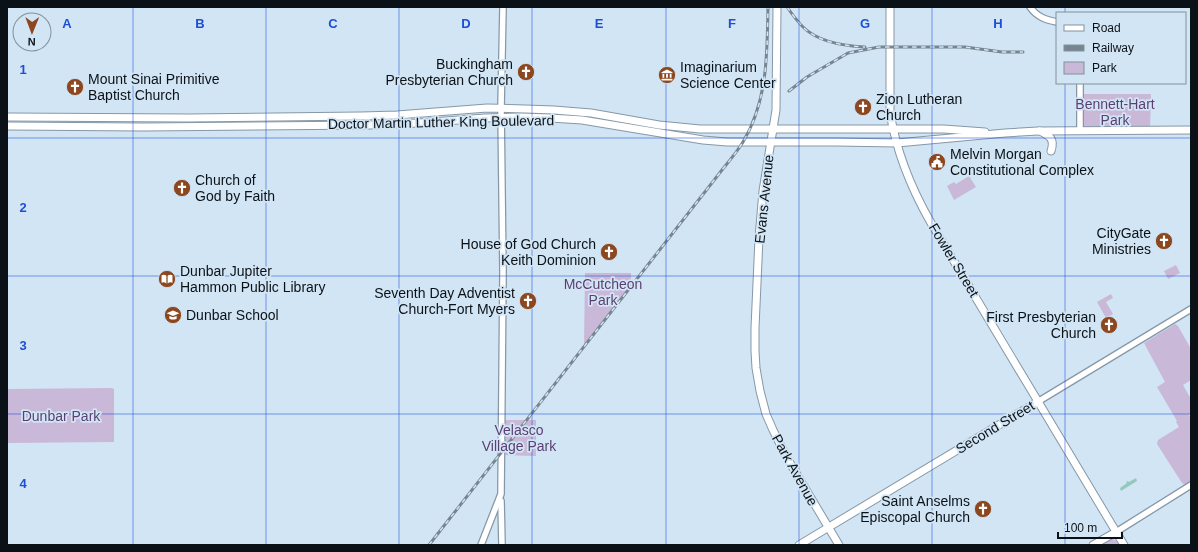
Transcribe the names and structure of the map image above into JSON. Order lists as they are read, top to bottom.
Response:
{
  "streets": {
    "main road": [
      "Doctor Martin Luther King Boulevard",
      "Evans Avenue",
      "Fowler Street",
      "Second Street",
      "Park Avenue"
    ]
  },
  "crossings": [
    ["Doctor Martin Luther King Boulevard", "Evans Avenue"],
    ["Doctor Martin Luther King Boulevard", "Fowler Street"],
    ["Evans Avenue", "Park Avenue"],
    ["Fowler Street", "Second Street"],
    ["Second Street", "Park Avenue"]
  ],
  "parks": [
    "Bennett-Hart Park",
    "McCutcheon Park",
    "Dunbar Park",
    "Velasco Village Park"
  ],
  "places": {
    "church": [
      "Buckingham Presbyterian Church",
      "Mount Sinai Primitive Baptist Church",
      "Zion Lutheran Church",
      "Church of God by Faith",
      "CityGate Ministries",
      "House of God Church Keith Dominion",
      "Seventh Day Adventist Church-Fort Myers",
      "First Presbyterian Church",
      "Saint Anselms Episcopal Church"
    ],
    "museum": ["Imaginarium Science Center"],
    "public building": ["Melvin Morgan Constitutional Complex"],
    "library": ["Dunbar Jupiter Hammon Public Library"],
    "school or university": ["Dunbar School"]
  },
  "legend": ["Road", "Railway", "Park"],
  "scale_bar": "100 m",
  "north": "bottom",
  "grid": {
    "columns": [
      "A",
      "B",
      "C",
      "D",
      "E",
      "F",
      "G",
      "H"
    ],
    "rows": [
      "1",
      "2",
      "3",
      "4"
    ]
  }
}
